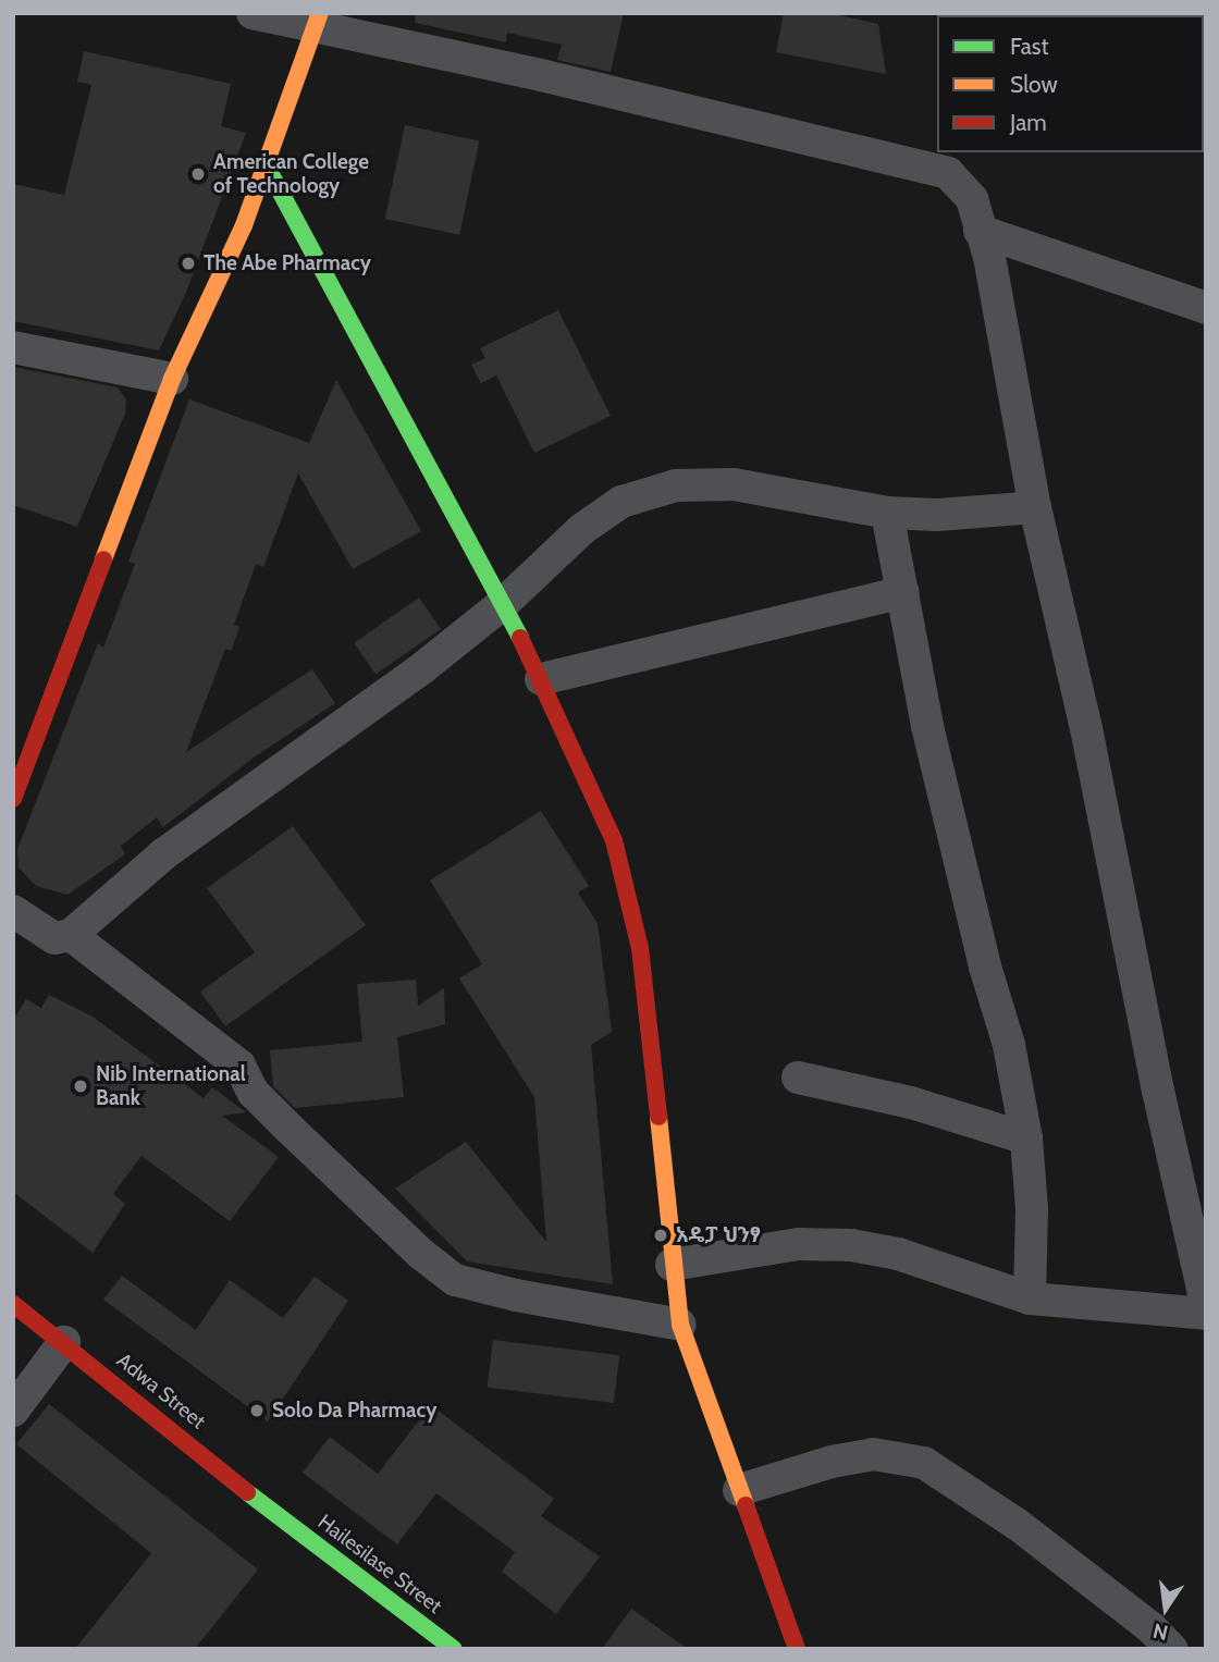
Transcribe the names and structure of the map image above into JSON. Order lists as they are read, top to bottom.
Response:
{
  "streets": {
    "street": ["Adwa Street", "Hailesilase Street"]
  },
  "crossings": [
    ["Adwa Street", "Hailesilase Street"]
  ],
  "places": [
    "American College of Technology",
    "The Abe Pharmacy",
    "Nib International Bank",
    "አዴፓ ህንፃ",
    "Solo Da Pharmacy"
  ],
  "legend": ["Fast", "Slow", "Jam"],
  "north": "bottom"
}
